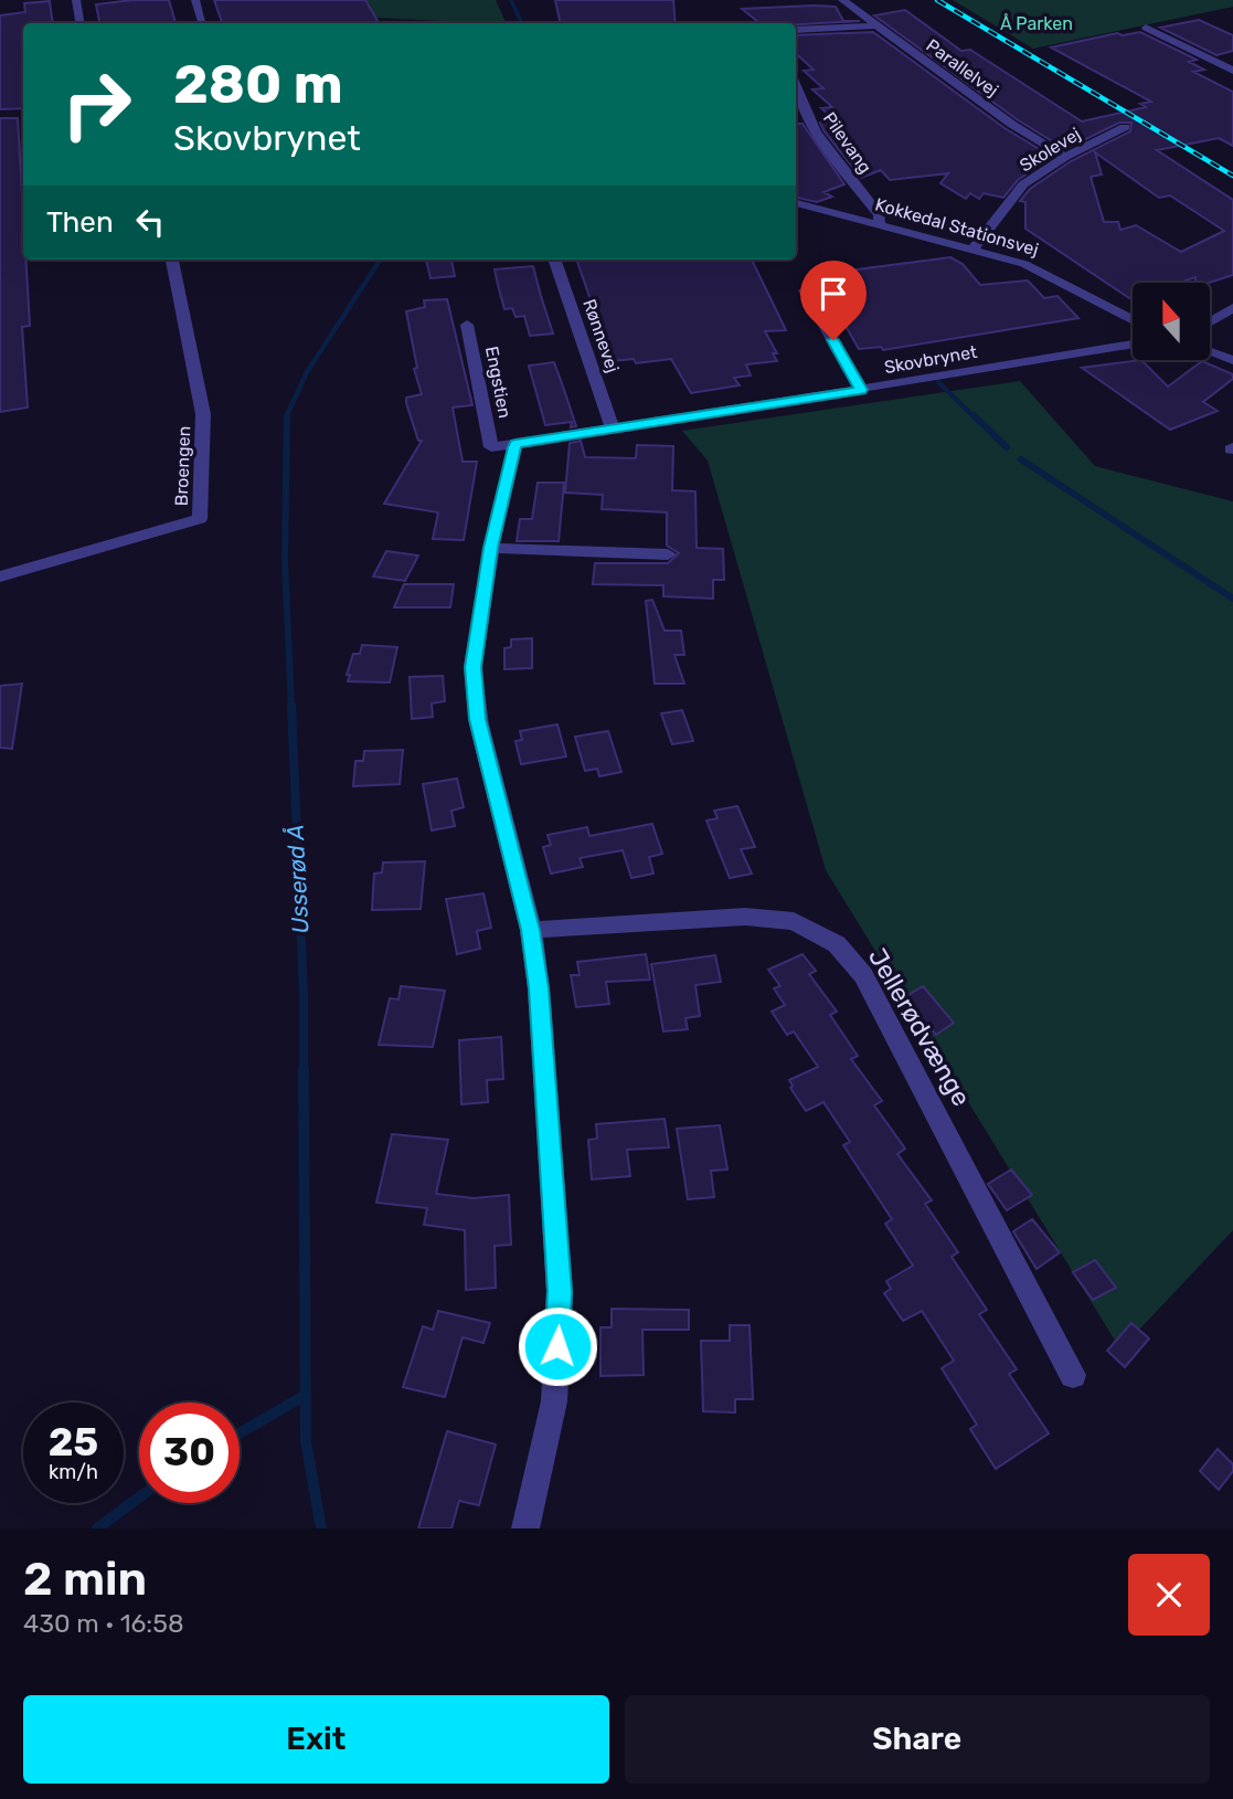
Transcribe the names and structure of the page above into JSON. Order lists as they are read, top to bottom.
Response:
{
  "streets": {
    "street": [
      "Parallelvej",
      "Pilevang",
      "Skolevej",
      "Kokkedal Stationsvej",
      "Rønnevej",
      "Skovbrynet",
      "Engstien",
      "Broengen",
      "Jellerødvænge"
    ]
  },
  "crossings": [
    ["Parallelvej", "Skolevej"],
    ["Pilevang", "Kokkedal Stationsvej"],
    ["Skolevej", "Kokkedal Stationsvej"],
    ["Rønnevej", "Skovbrynet"],
    ["Skovbrynet", "Engstien"]
  ],
  "water": ["Usserød Å"],
  "parks": ["Å Parken"],
  "north": "top",
  "page": {
    "turn": ["280 m", "Skovbrynet"],
    "then": "Then",
    "speed": "25 km/h",
    "limit": "30",
    "heading": ["2 min", "430 m · 16:58"],
    "buttons": ["Exit", "Share"]
  }
}
